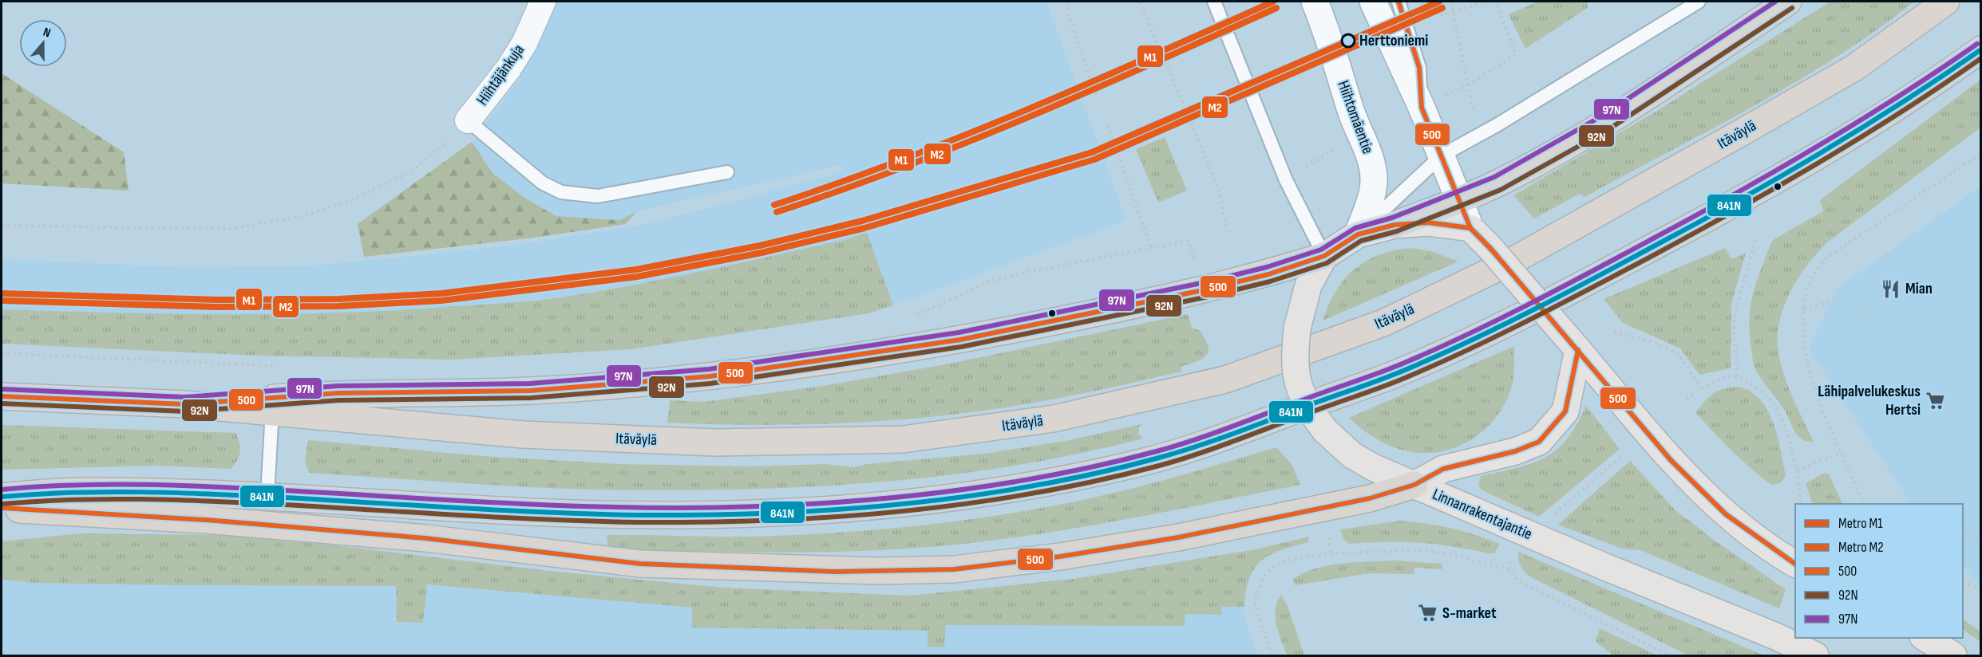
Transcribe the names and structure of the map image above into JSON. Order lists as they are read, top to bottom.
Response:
{
  "streets": {
    "highway": ["Itäväylä"],
    "main road": ["Hiihtomäentie", "Linnanrakentajantie"],
    "street": ["Hiihtäjänkuja"]
  },
  "crossings": [
    ["Hiihtomäentie", "Linnanrakentajantie"]
  ],
  "places": {
    "other": ["Herttoniemi"],
    "restaurant": ["Mian"],
    "supermarket": ["Lähipalvelukeskus Hertsi", "S-market"]
  },
  "lines": [
    "metro line M1",
    "transit line 500",
    "transit line 97N",
    "metro line M2",
    "transit line 92N",
    "transit line 841N"
  ],
  "legend": [
    "Metro M1",
    "Metro M2",
    "500",
    "92N",
    "97N"
  ],
  "north": "top"
}
